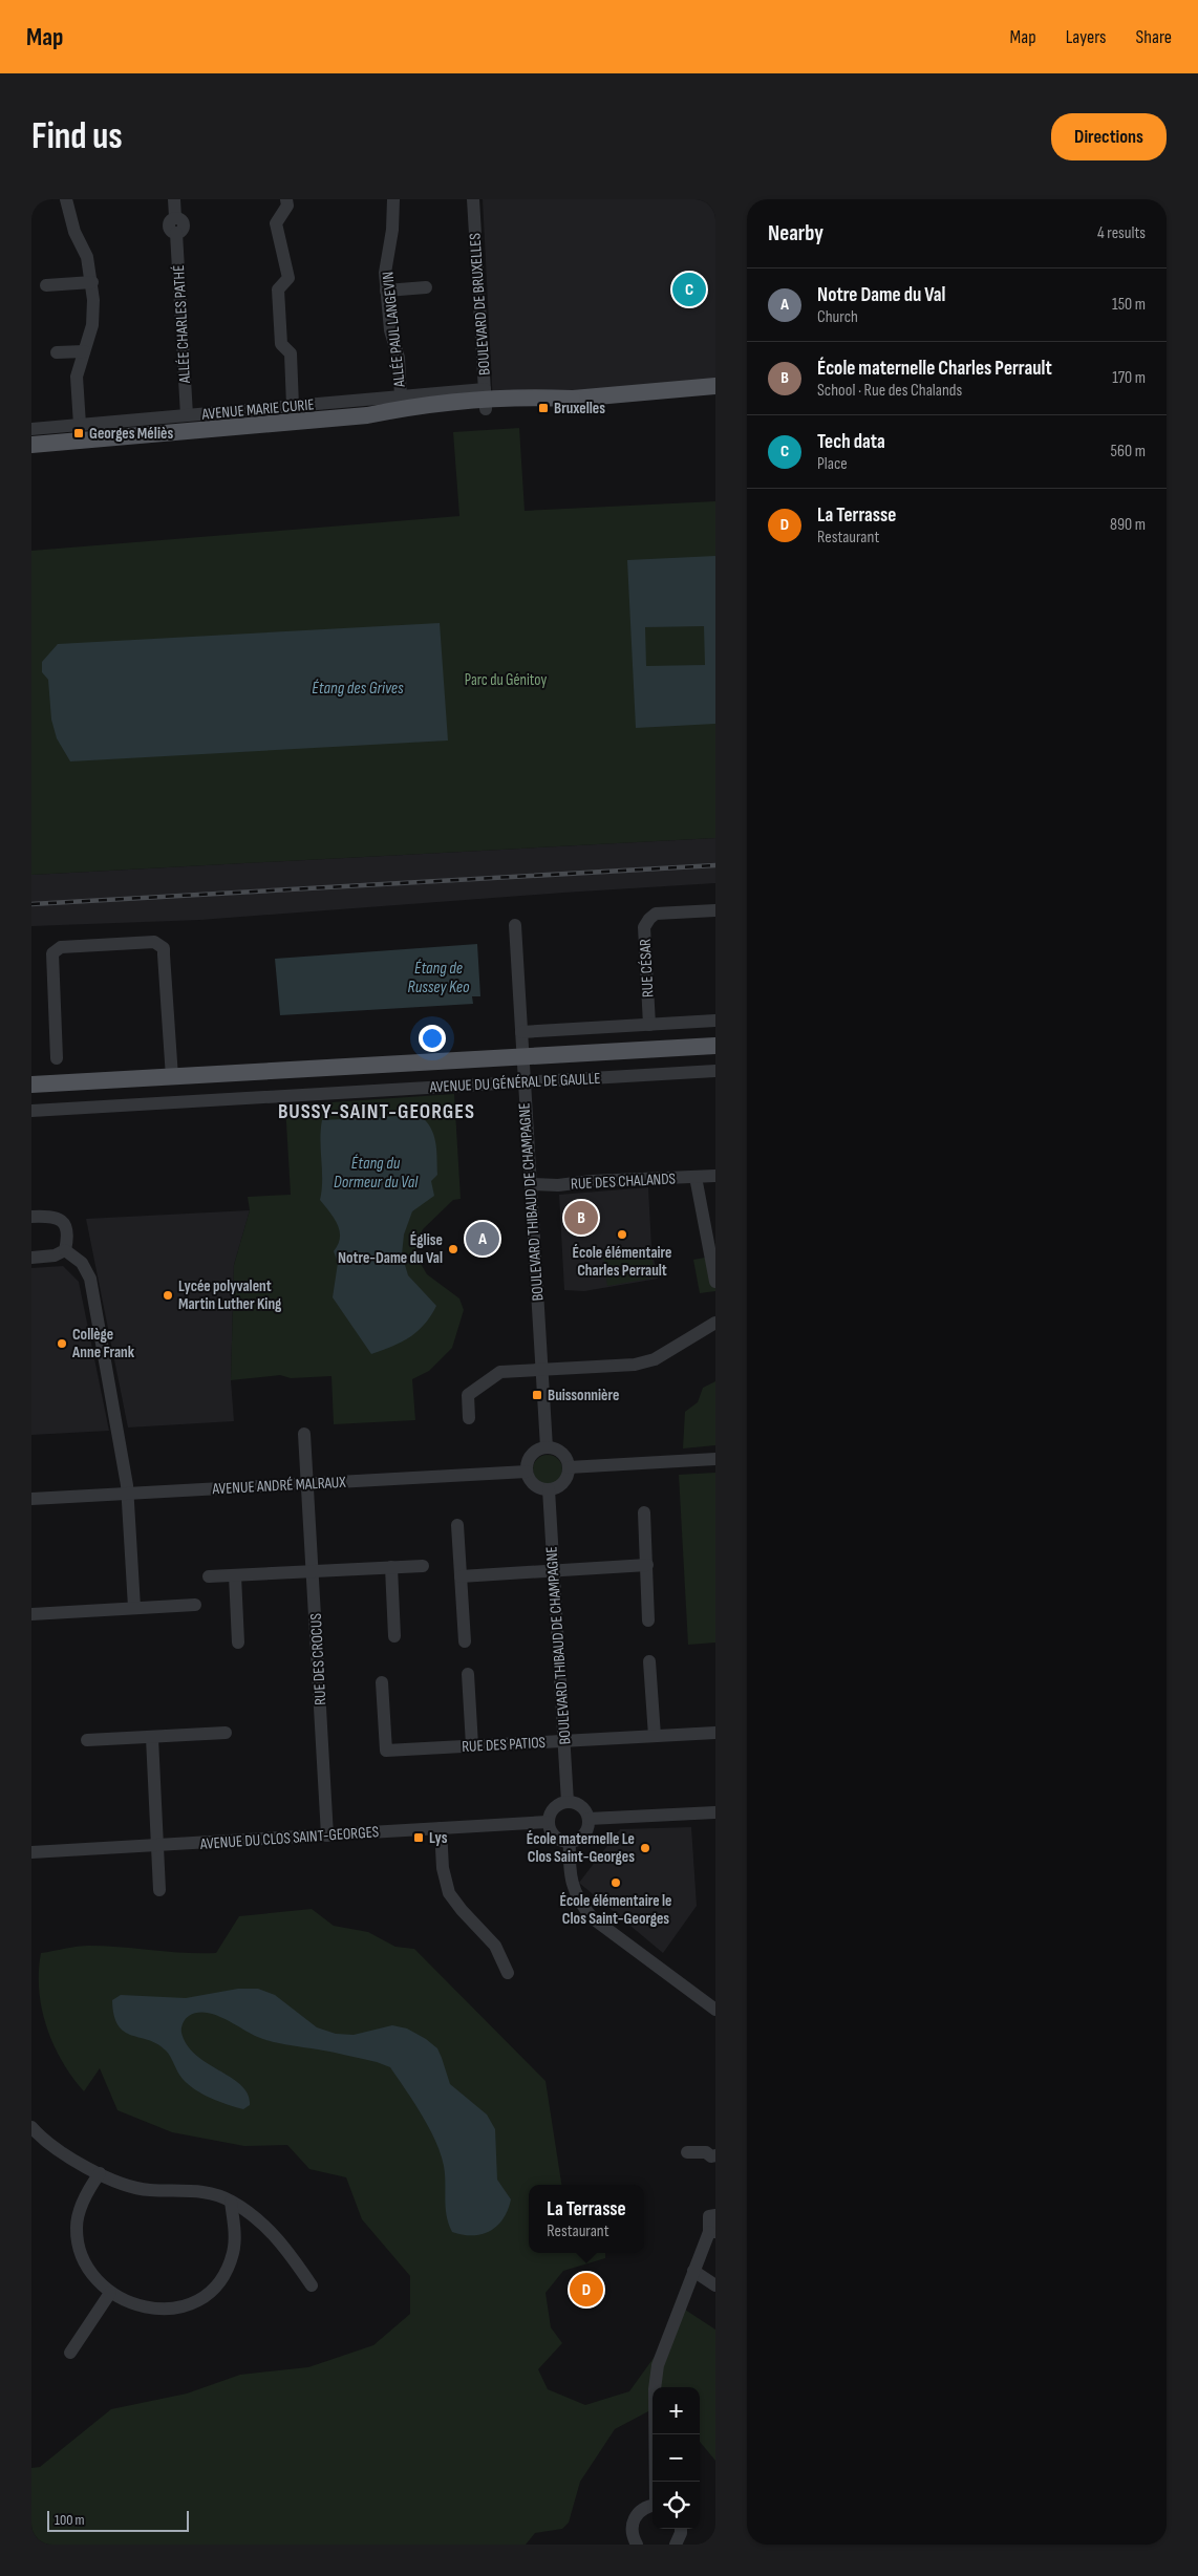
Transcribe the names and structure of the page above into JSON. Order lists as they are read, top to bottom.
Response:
{
  "streets": {
    "main road": ["AVENUE MARIE CURIE", "AVENUE DU GÉNÉRAL DE GAULLE"],
    "street": [
      "BOULEVARD DE BRUXELLES",
      "ALLÉE CHARLES PATHÉ",
      "ALLÉE PAUL LANGEVIN",
      "RUE CÉSAR",
      "RUE DES CHALANDS",
      "BOULEVARD THIBAUD DE CHAMPAGNE",
      "AVENUE ANDRÉ MALRAUX",
      "RUE DES CROCUS",
      "RUE DES PATIOS",
      "AVENUE DU CLOS SAINT-GEORGES"
    ]
  },
  "crossings": [
    ["BOULEVARD DE BRUXELLES", "AVENUE MARIE CURIE"],
    ["ALLÉE CHARLES PATHÉ", "AVENUE MARIE CURIE"],
    ["ALLÉE PAUL LANGEVIN", "AVENUE MARIE CURIE"],
    ["AVENUE DU GÉNÉRAL DE GAULLE", "BOULEVARD THIBAUD DE CHAMPAGNE"],
    ["RUE DES CHALANDS", "BOULEVARD THIBAUD DE CHAMPAGNE"],
    ["BOULEVARD THIBAUD DE CHAMPAGNE", "AVENUE ANDRÉ MALRAUX"],
    ["BOULEVARD THIBAUD DE CHAMPAGNE", "RUE DES PATIOS"],
    ["BOULEVARD THIBAUD DE CHAMPAGNE", "AVENUE DU CLOS SAINT-GEORGES"],
    ["AVENUE ANDRÉ MALRAUX", "RUE DES CROCUS"],
    ["RUE DES CROCUS", "AVENUE DU CLOS SAINT-GEORGES"]
  ],
  "districts": ["BUSSY-SAINT-GEORGES"],
  "water": ["Étang des Grives", "Étang de Russey Keo", "Étang du Dormeur du Val"],
  "parks": ["Parc du Génitoy"],
  "places": {
    "transit": [
      "Bruxelles",
      "Georges Méliès",
      "Buissonnière",
      "Lys"
    ],
    "other": [
      "École élémentaire Charles Perrault",
      "Église Notre-Dame du Val",
      "Lycée polyvalent Martin Luther King",
      "Collège Anne Frank",
      "École maternelle Le Clos Saint-Georges",
      "École élémentaire le Clos Saint-Georges"
    ]
  },
  "scale_bar": "100 m",
  "page": {
    "header": "Map",
    "nav": ["Map", "Layers", "Share"],
    "buttons": "Directions",
    "title": "Find us",
    "heading": ["Nearby", "4 results"],
    "list": [
      {
        "mark": "A",
        "name": "Notre Dame du Val",
        "note": "Church",
        "value": "150 m"
      },
      {
        "mark": "B",
        "name": "École maternelle Charles Perrault",
        "note": "School · Rue des Chalands",
        "value": "170 m"
      },
      {
        "mark": "C",
        "name": "Tech data",
        "note": "Place",
        "value": "560 m"
      },
      {
        "mark": "D",
        "name": "La Terrasse",
        "note": "Restaurant",
        "value": "890 m"
      }
    ],
    "pins": [
      "C",
      "B",
      "A",
      "D"
    ],
    "popup": ["La Terrasse", "Restaurant"],
    "map_buttons": ["+", "−"],
    "scale": "100 m"
  }
}
